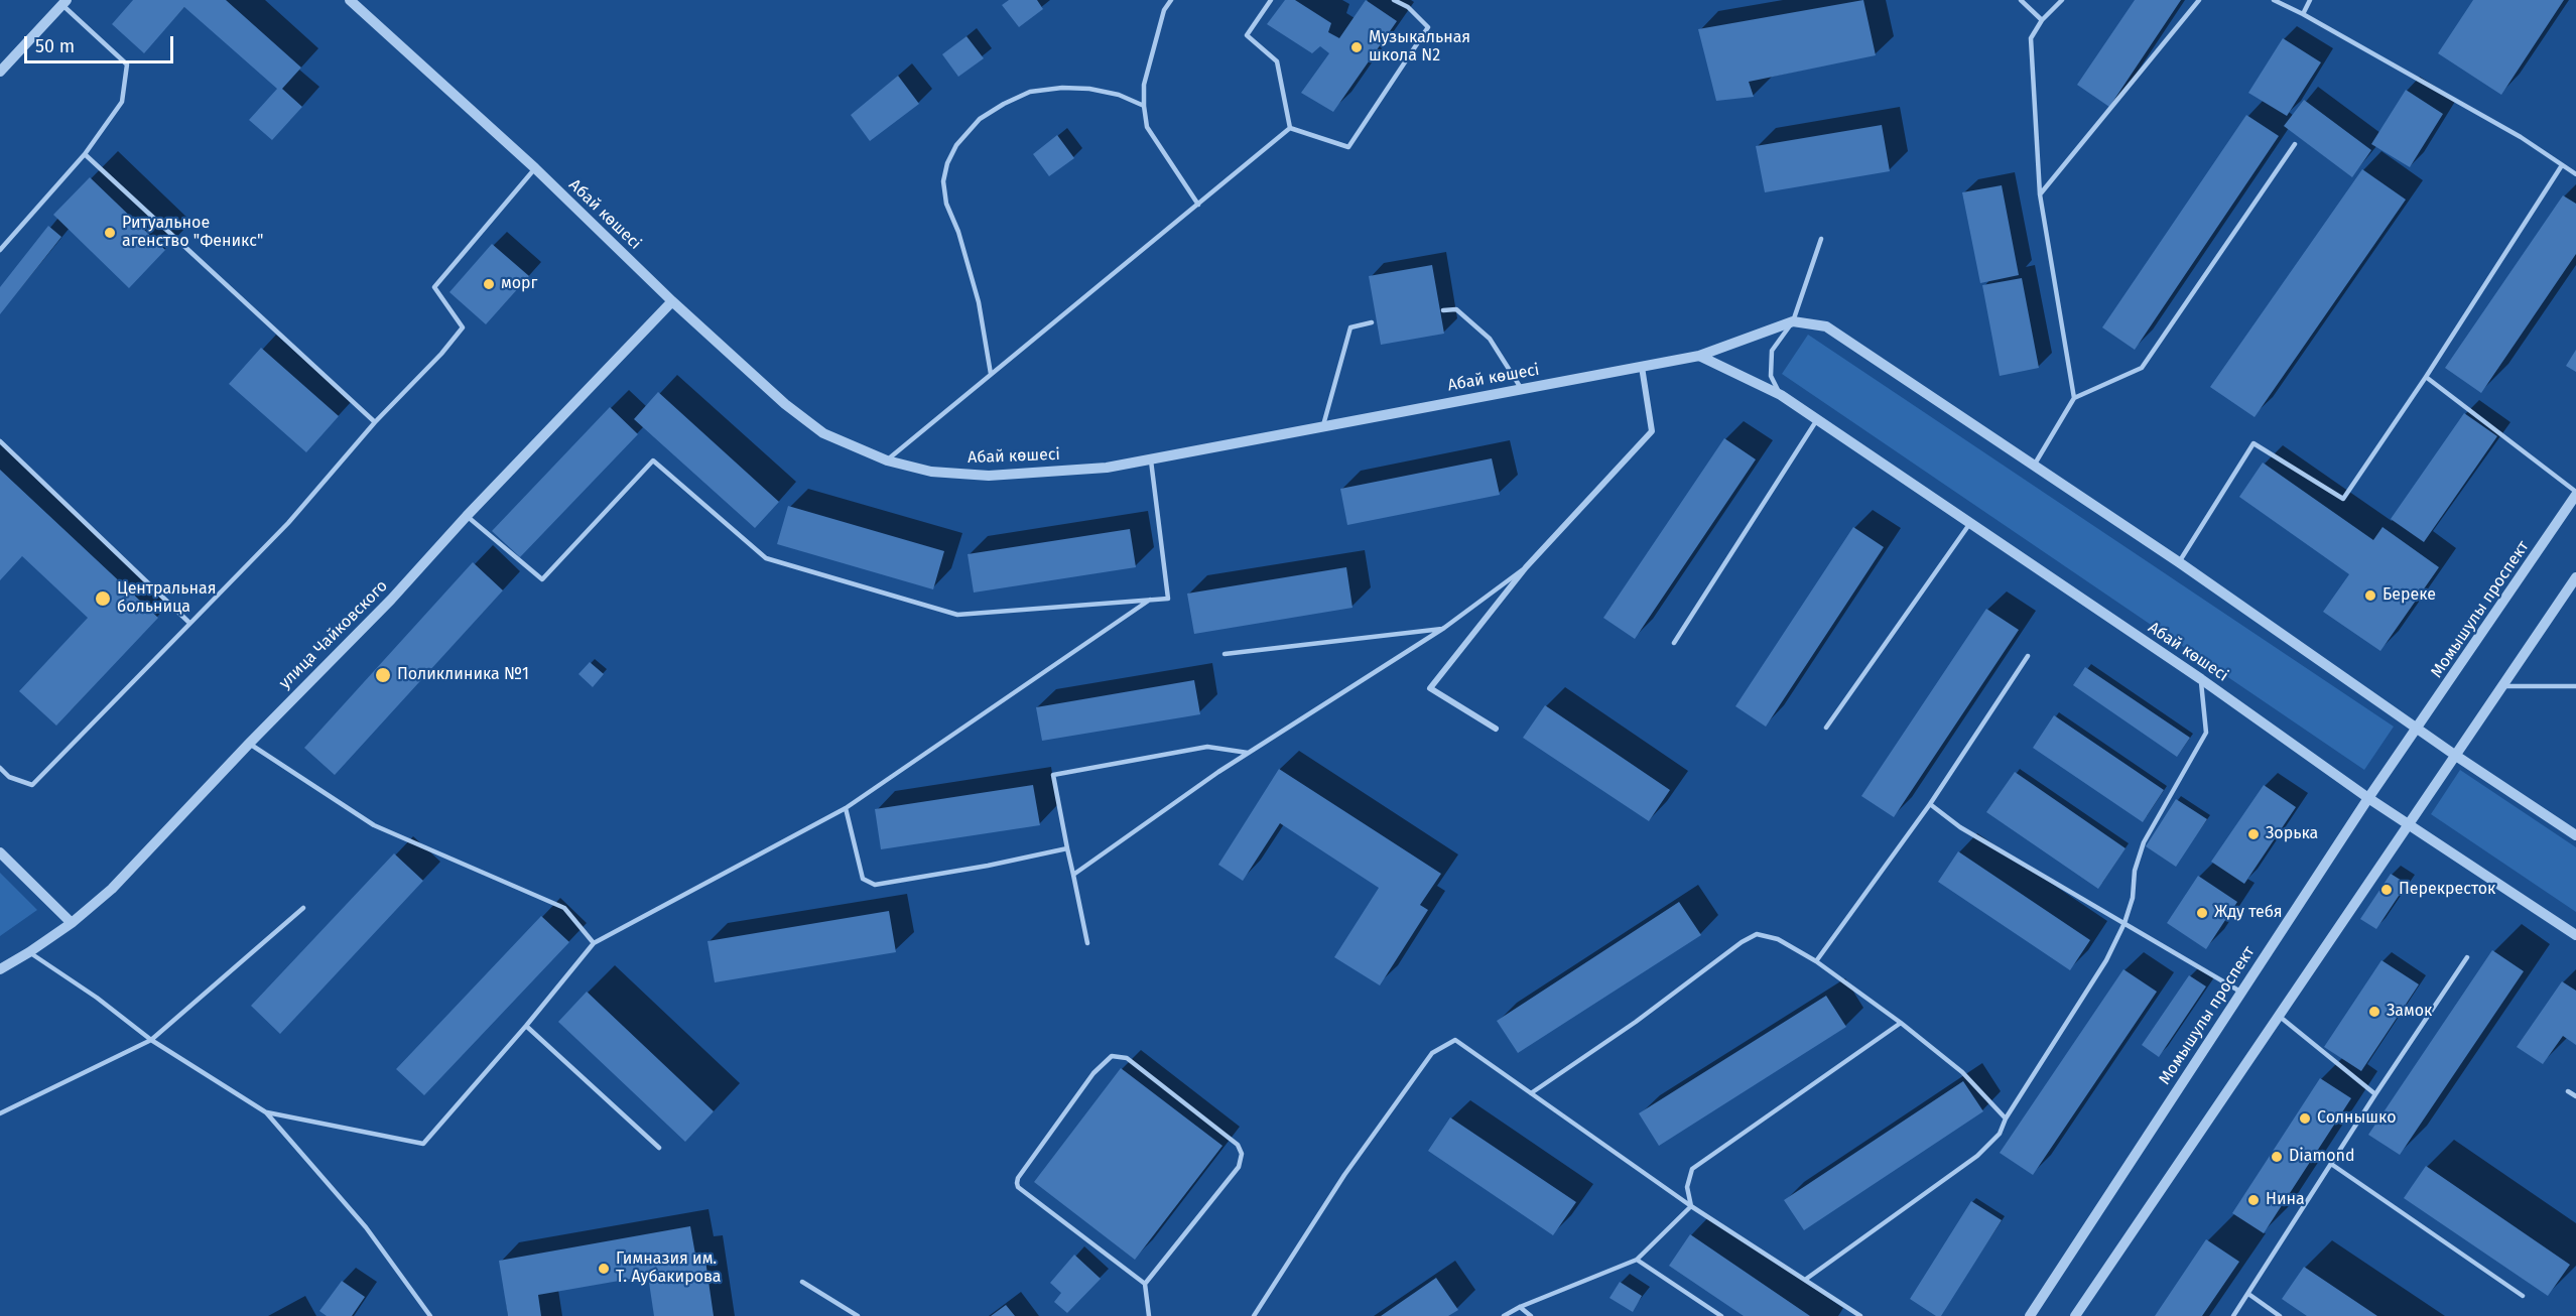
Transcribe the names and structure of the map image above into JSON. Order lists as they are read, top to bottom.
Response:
{
  "streets": {
    "street": ["Абай көшесі", "Момышулы проспект", "улица Чайковского"]
  },
  "crossings": [
    ["Абай көшесі", "Момышулы проспект"],
    ["Абай көшесі", "улица Чайковского"]
  ],
  "places": [
    "Музыкальная школа N2",
    "Ритуальное агенство \"Феникс\"",
    "морг",
    "Береке",
    "Центральная больница",
    "Поликлиника №1",
    "Зорька",
    "Перекресток",
    "Жду тебя",
    "Замок",
    "Солнышко",
    "Diamond",
    "Нина",
    "Гимназия им. Т. Аубакирова"
  ],
  "scale_bar": "50 m"
}
